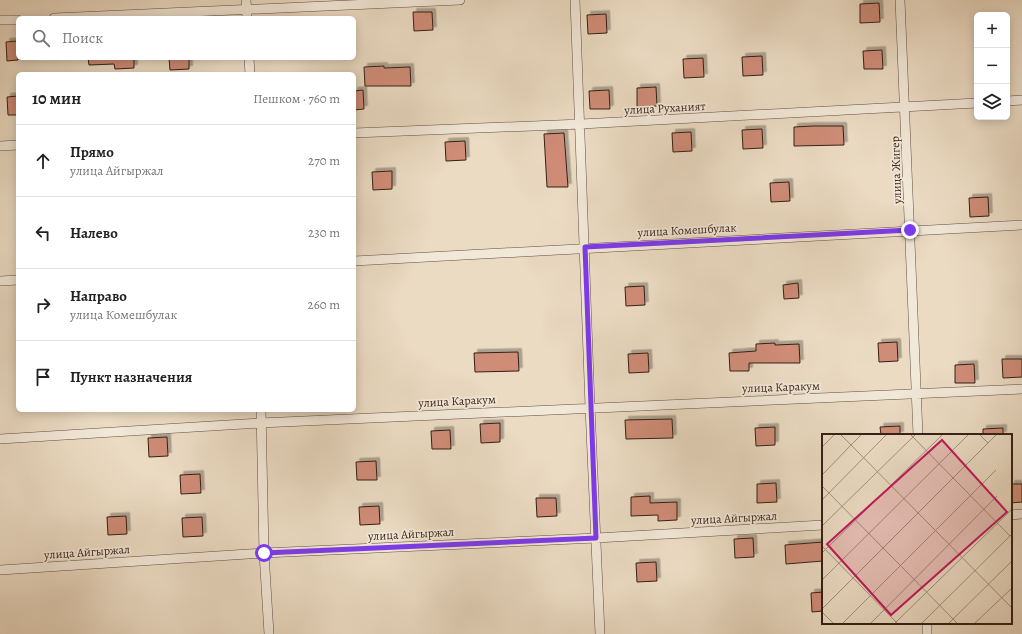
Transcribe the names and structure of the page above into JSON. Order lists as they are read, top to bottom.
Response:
{
  "streets": {
    "street": [
      "улица Руханият",
      "улица Жигер",
      "улица Комешбулак",
      "улица Каракум",
      "улица Айгыржал"
    ]
  },
  "crossings": [
    ["улица Руханият", "улица Жигер"],
    ["улица Жигер", "улица Комешбулак"],
    ["улица Жигер", "улица Каракум"]
  ],
  "page": {
    "map_buttons": ["+", "−"],
    "search": "Поиск",
    "heading": ["10 мин", "Пешком · 760 m"],
    "list": [
      ["Прямо", "улица Айгыржал", "270 m"],
      ["Налево", "230 m"],
      ["Направо", "улица Комешбулак", "260 m"],
      "Пункт назначения"
    ]
  }
}
